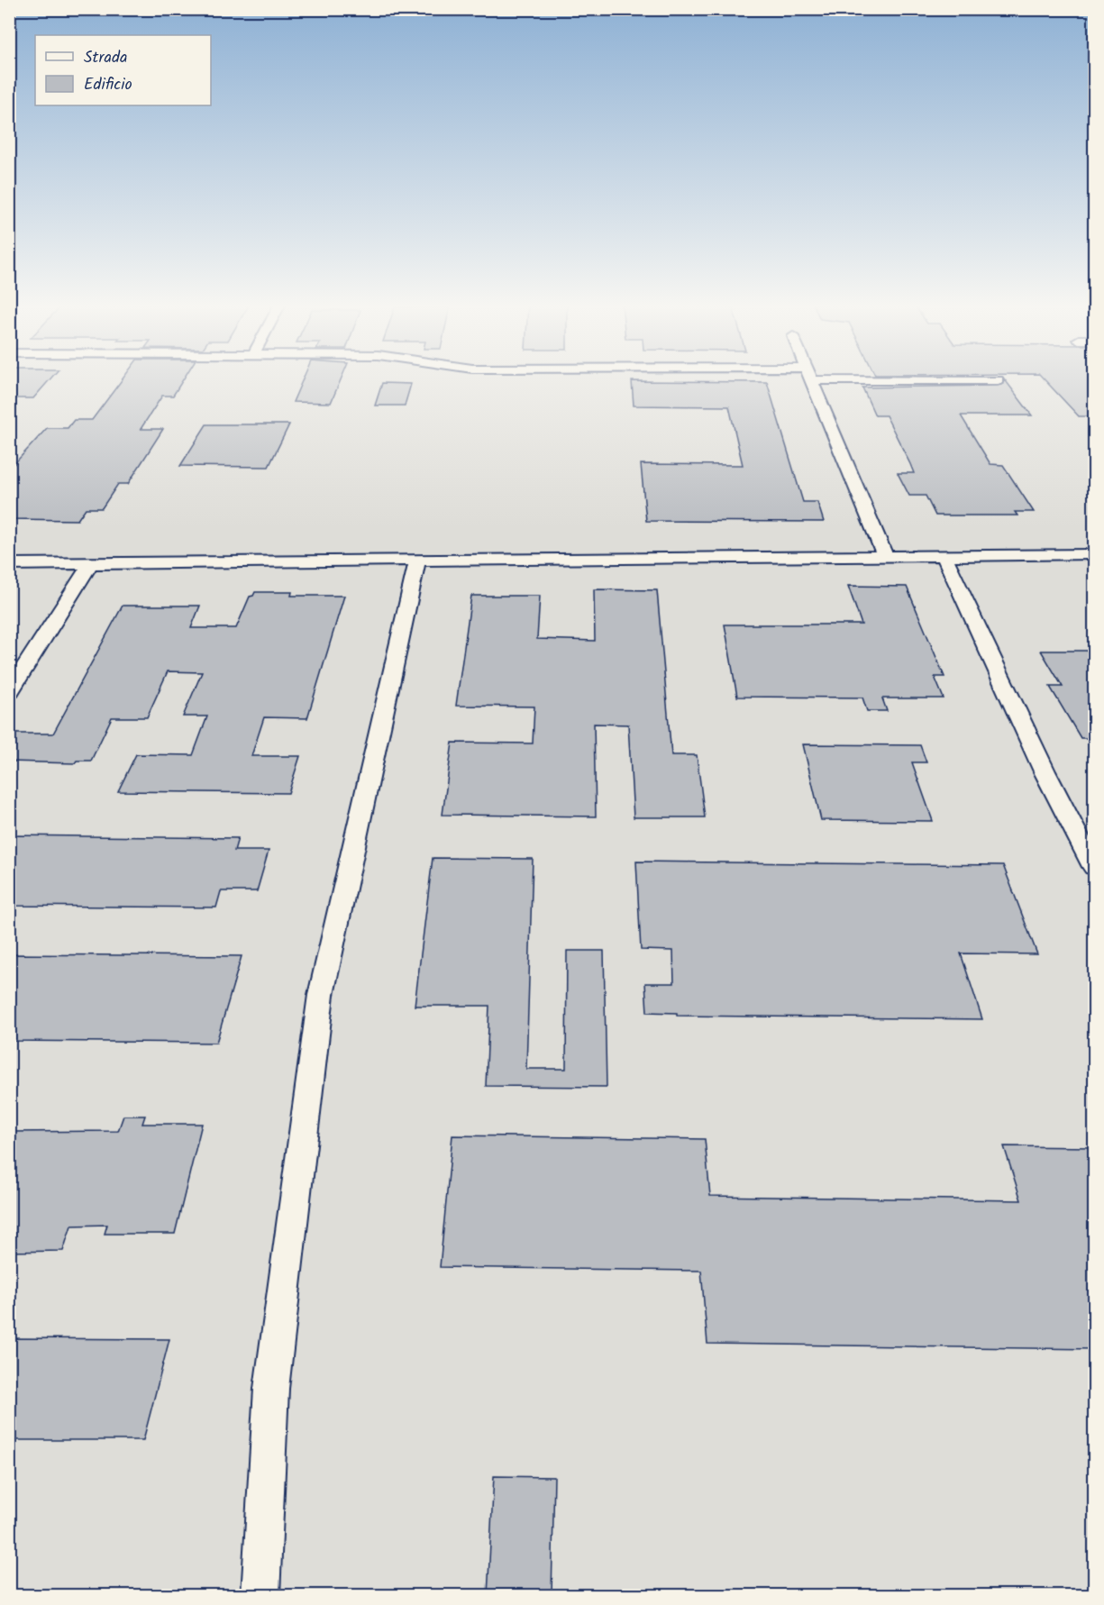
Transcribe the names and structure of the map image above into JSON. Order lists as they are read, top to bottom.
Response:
{
  "legend": ["Strada", "Edificio"]
}
